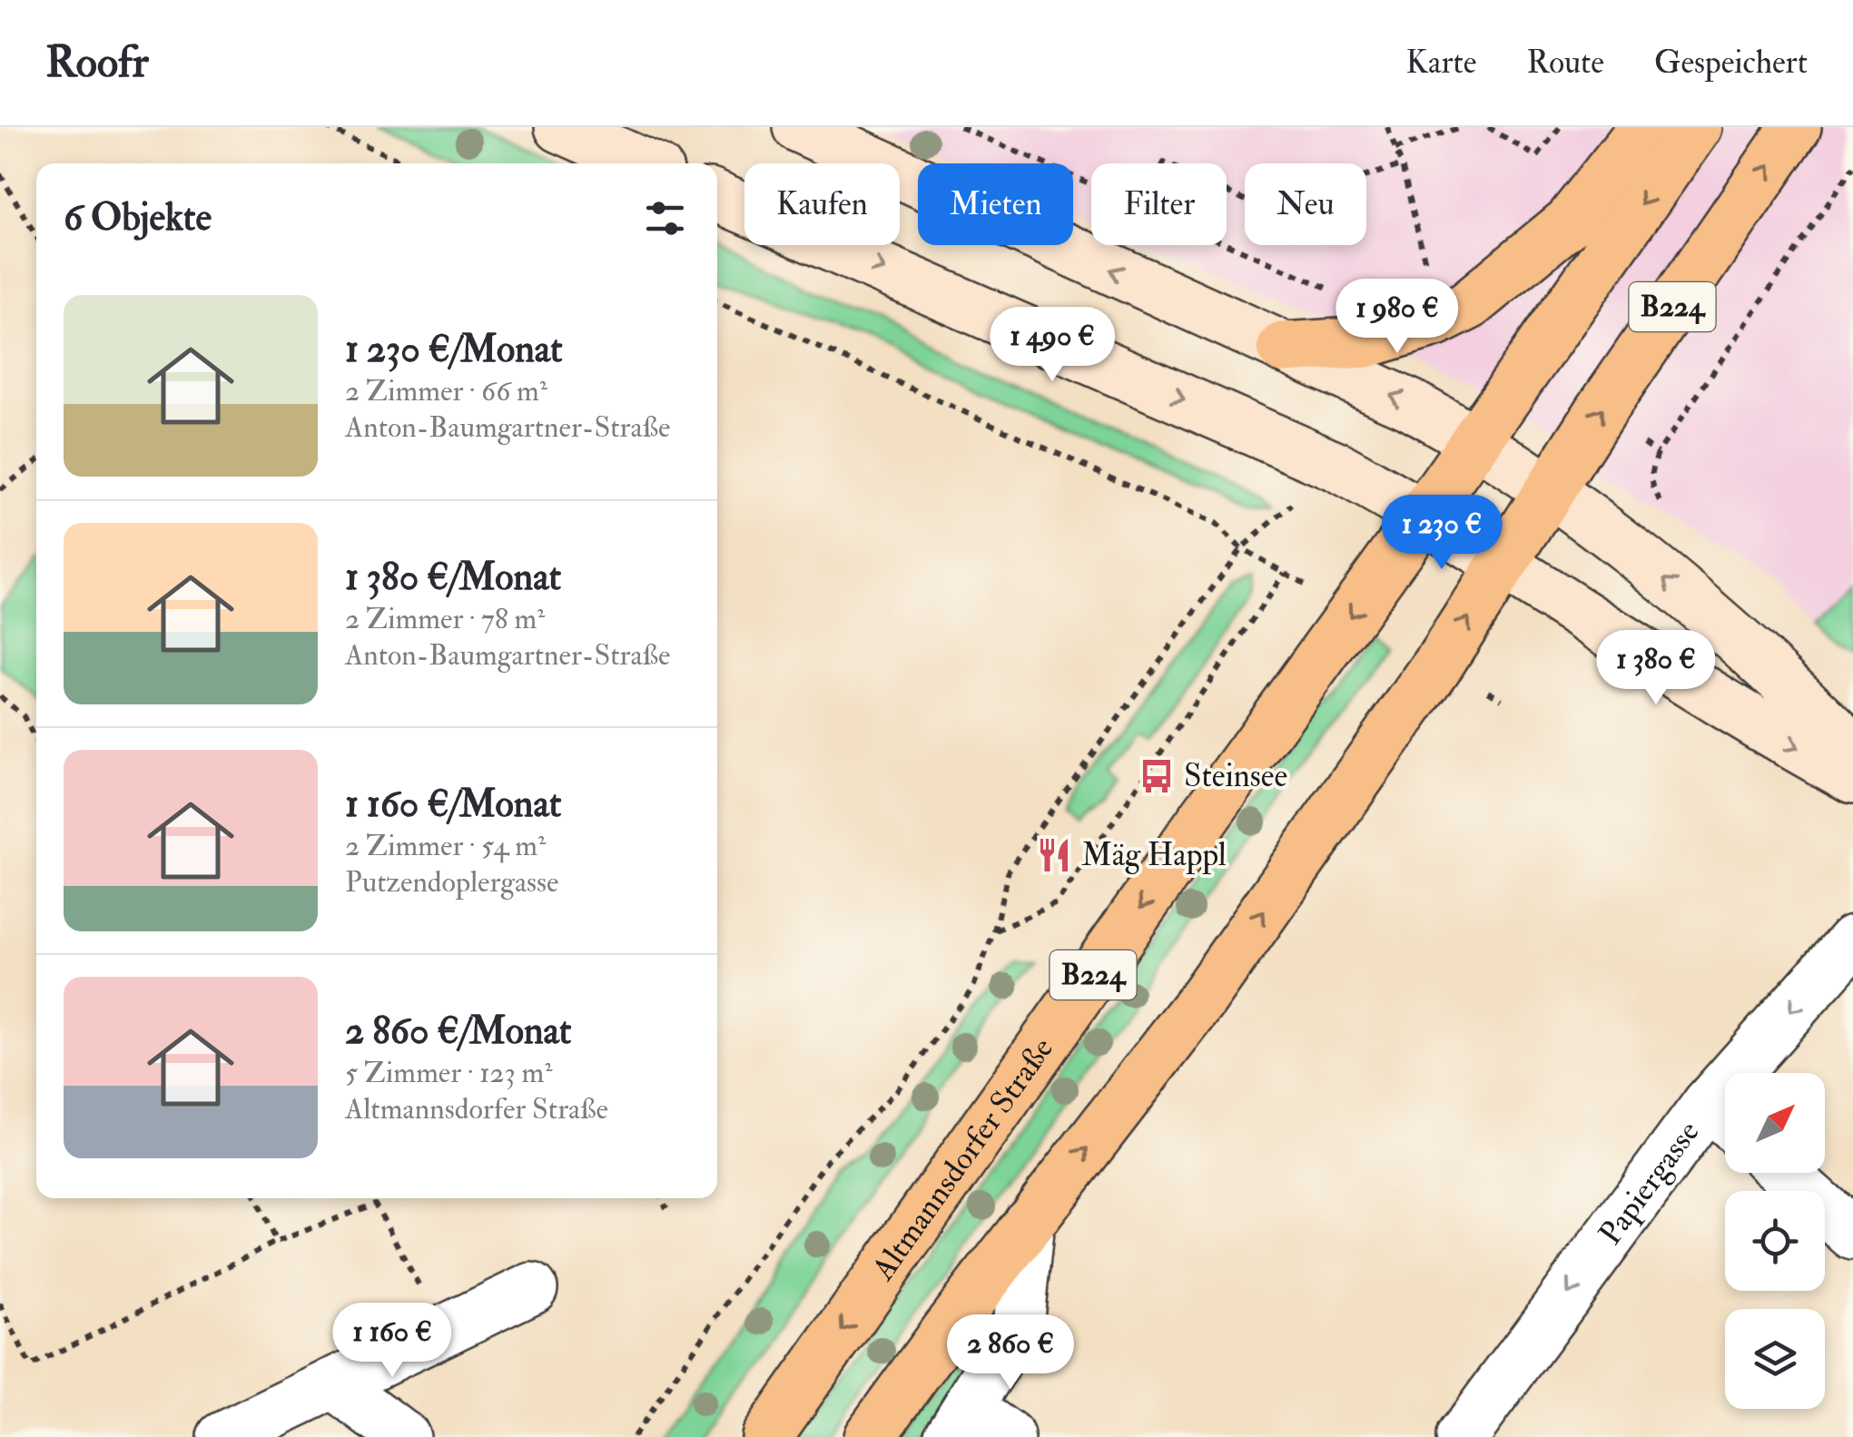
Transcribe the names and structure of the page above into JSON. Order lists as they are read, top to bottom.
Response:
{
  "streets": {
    "main road": ["B224", "Altmannsdorfer Straße"],
    "street": ["Papiergasse"]
  },
  "one_way": ["Papiergasse"],
  "places": {
    "bus stop": ["Steinsee"],
    "restaurant": ["Mäg Happl"]
  },
  "north": "top right",
  "page": {
    "header": "Roofr",
    "nav": ["Karte", "Route", "Gespeichert"],
    "chip": [
      "Kaufen",
      "Mieten",
      "Filter",
      "Neu"
    ],
    "heading": "6 Objekte",
    "list": [
      {
        "name": "1 230 €/Monat",
        "note": "2 Zimmer · 66 m² · Anton-Baumgartner-Straße"
      },
      {
        "name": "1 380 €/Monat",
        "note": "2 Zimmer · 78 m² · Anton-Baumgartner-Straße"
      },
      {
        "name": "1 160 €/Monat",
        "note": "2 Zimmer · 54 m² · Putzendoplergasse"
      },
      {
        "name": "2 860 €/Monat",
        "note": "5 Zimmer · 123 m² · Altmannsdorfer Straße"
      }
    ],
    "price": [
      "1 980 €",
      "1 490 €",
      "1 230 €",
      "1 380 €",
      "1 160 €",
      "2 860 €"
    ]
  }
}
